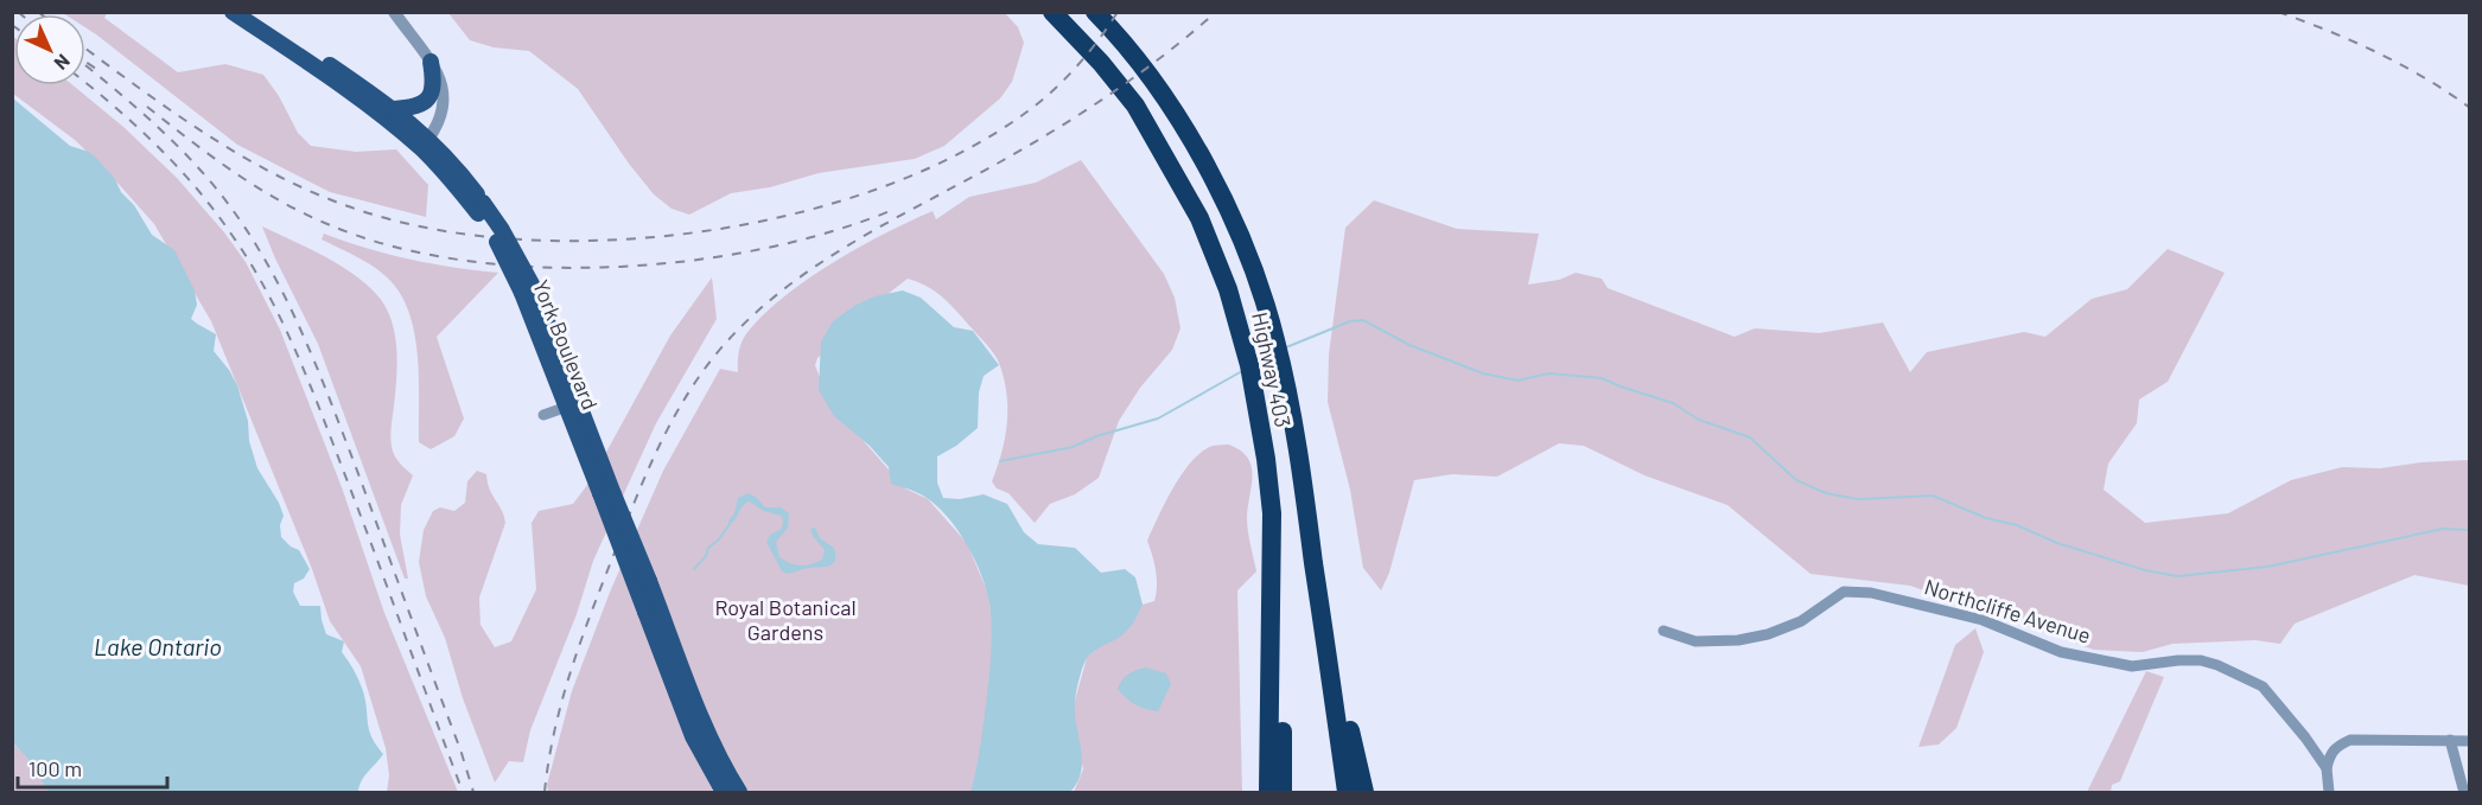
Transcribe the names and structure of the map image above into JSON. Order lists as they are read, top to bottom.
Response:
{
  "streets": {
    "highway": ["Highway 403"],
    "main road": ["York Boulevard"],
    "street": ["Northcliffe Avenue"]
  },
  "water": ["Lake Ontario"],
  "parks": ["Royal Botanical Gardens"],
  "scale_bar": "100 m",
  "north": "bottom right"
}
